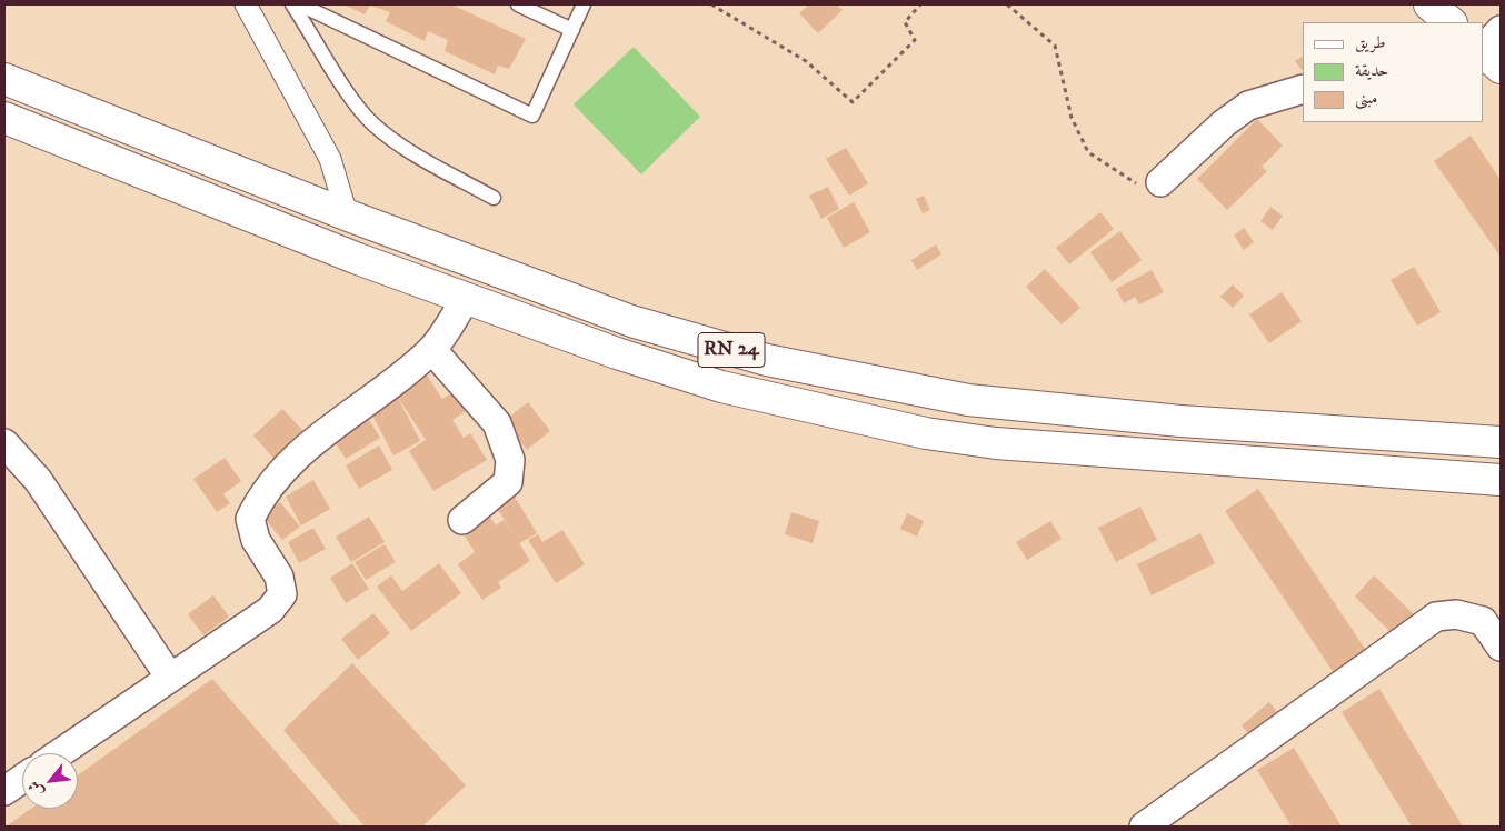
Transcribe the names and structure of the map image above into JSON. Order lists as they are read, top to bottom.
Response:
{
  "streets": {
    "main road": ["RN 24"]
  },
  "legend": ["طريق", "حديقة", "مبنى"],
  "north": "bottom left"
}
